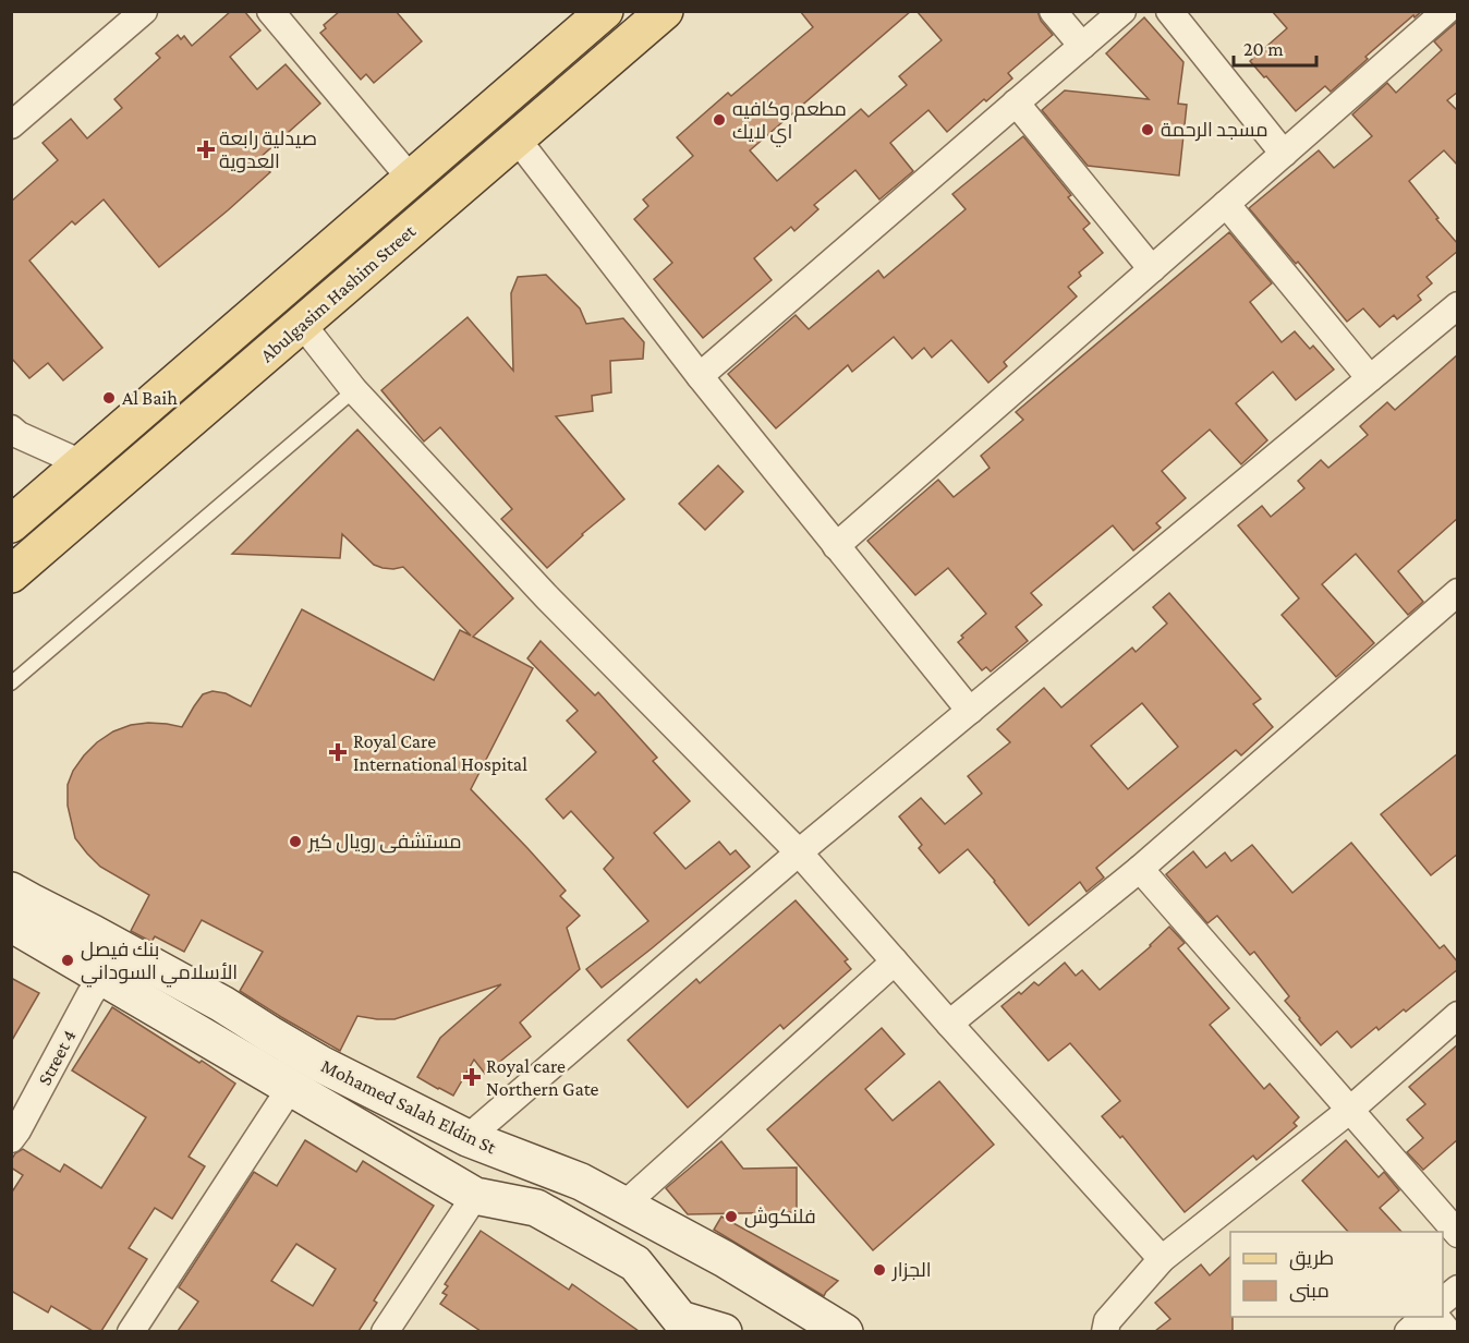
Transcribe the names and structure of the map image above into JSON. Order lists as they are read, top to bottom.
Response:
{
  "streets": {
    "main road": ["Abulgasim Hashim Street", "Mohamed Salah Eldin St"],
    "street": ["Street 4"]
  },
  "crossings": [
    ["Street 4", "Mohamed Salah Eldin St"]
  ],
  "places": {
    "other": [
      "مطعم وكافيه اي لايك",
      "مسجد الرحمة",
      "Al Baih",
      "مستشفى رويال كير",
      "بنك فيصل الأسلامي السوداني",
      "فلنكوش",
      "الجزار"
    ],
    "health": ["صيدلية رابعة العدوية", "Royal Care International Hospital", "Royal care Northern Gate"]
  },
  "legend": ["طريق", "مبنى"],
  "scale_bar": "20 m"
}
